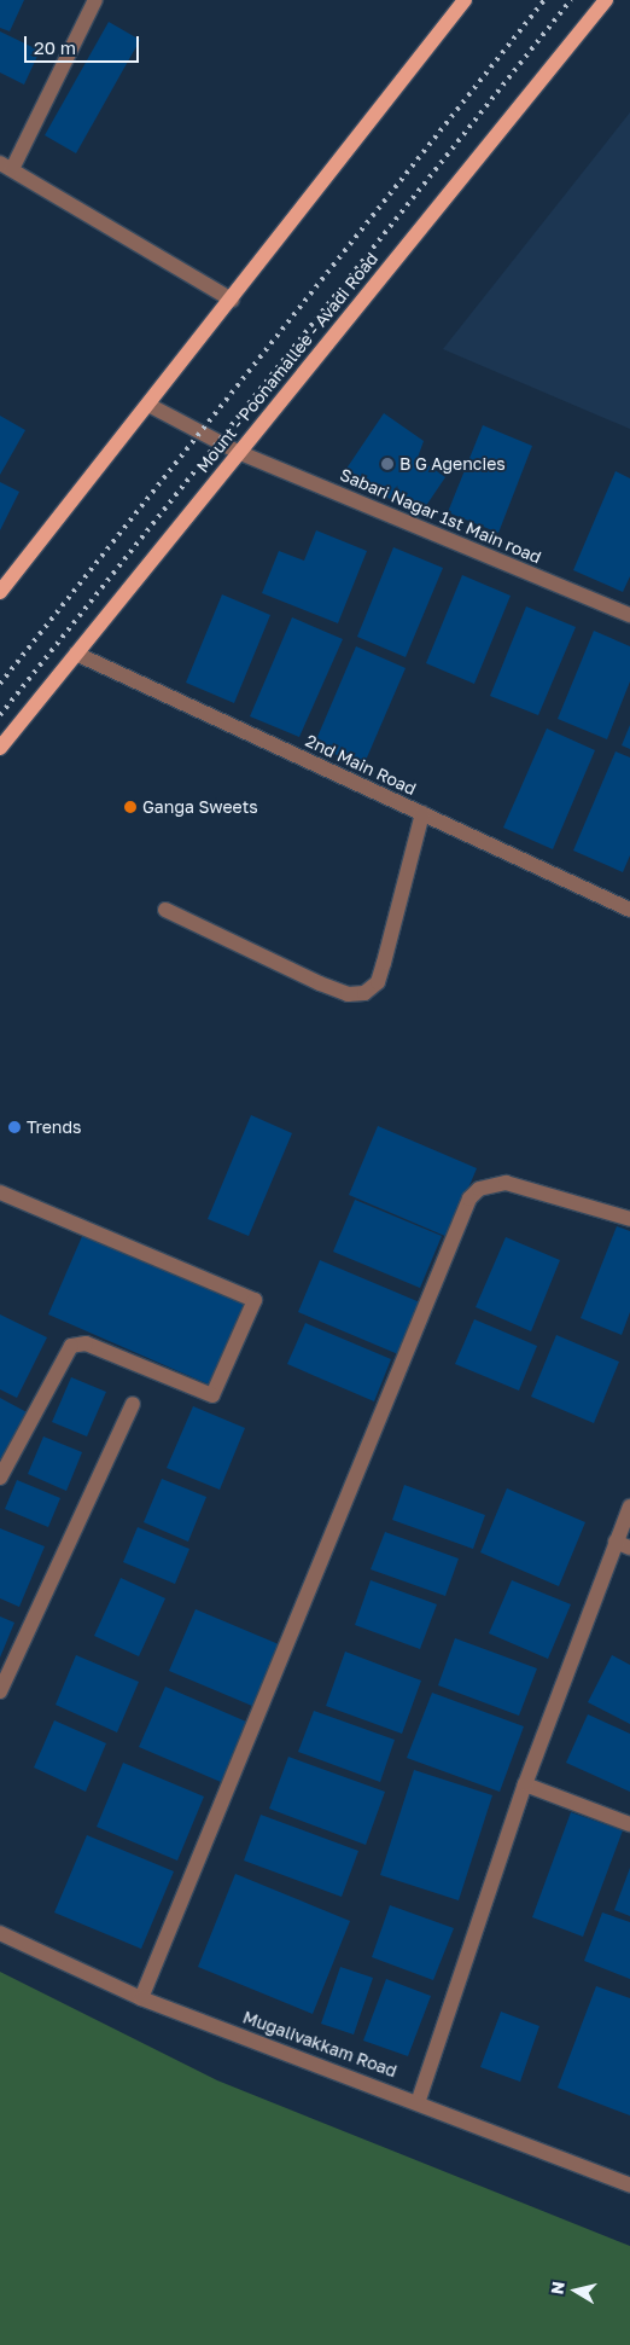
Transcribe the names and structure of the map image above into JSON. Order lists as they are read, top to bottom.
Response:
{
  "streets": {
    "main road": ["Mount - Poonamallee - Avadi Road"],
    "street": ["Sabari Nagar 1st Main road", "2nd Main Road", "Mugalivakkam Road"]
  },
  "crossings": [
    ["Mount - Poonamallee - Avadi Road", "Sabari Nagar 1st Main road"],
    ["Mount - Poonamallee - Avadi Road", "2nd Main Road"]
  ],
  "places": ["B G Agencies", "Ganga Sweets", "Trends"],
  "scale_bar": "20 m",
  "north": "left"
}
